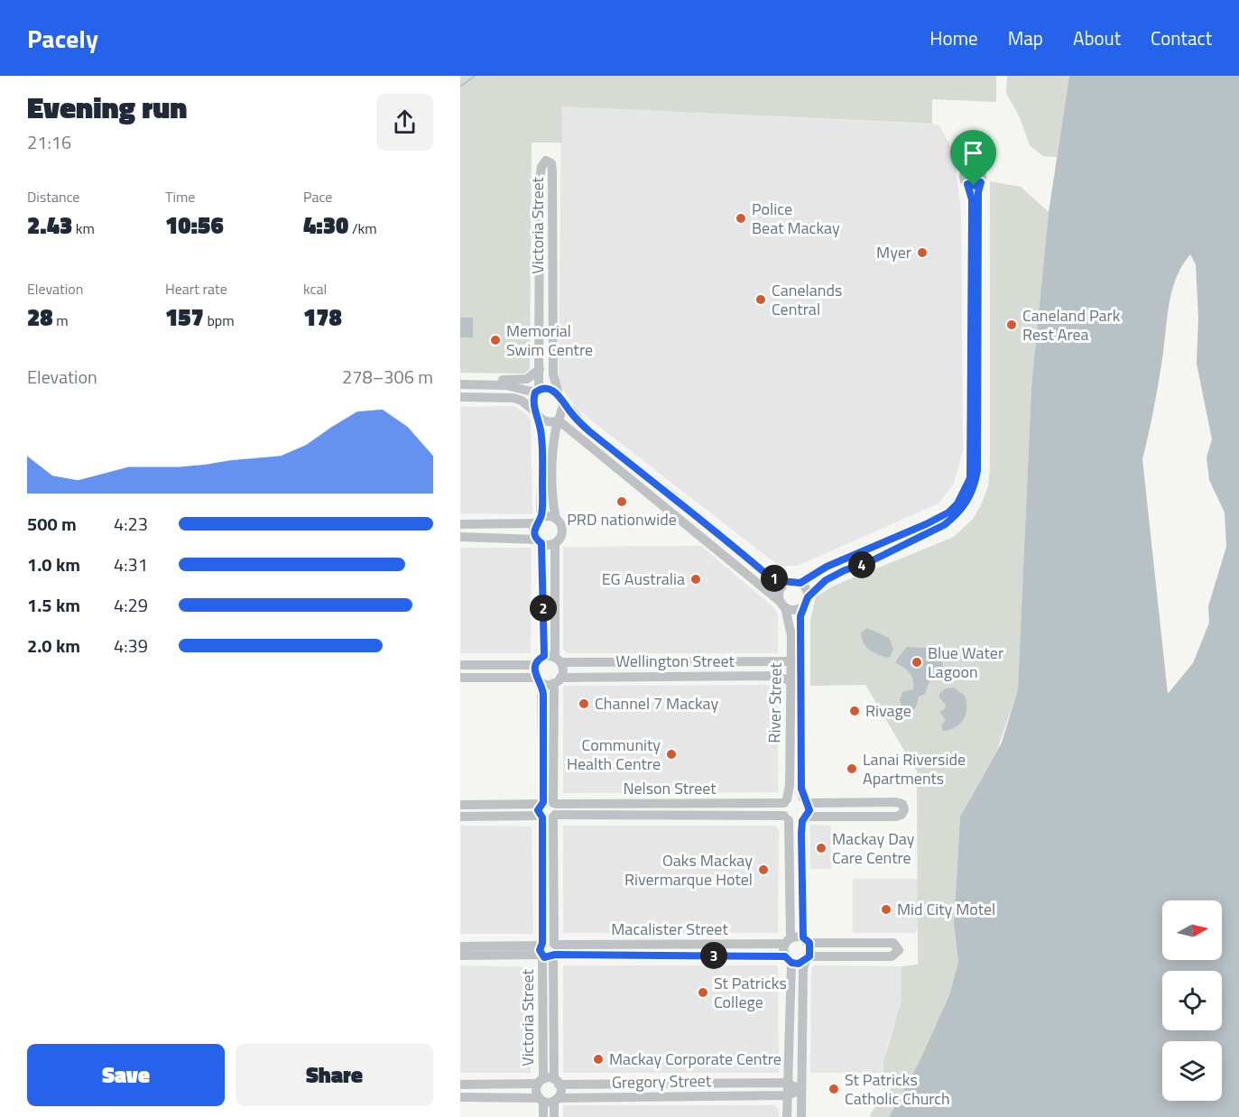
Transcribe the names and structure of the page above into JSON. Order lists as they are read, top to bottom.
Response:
{
  "streets": {
    "street": [
      "Victoria Street",
      "Wellington Street",
      "River Street",
      "Nelson Street",
      "Macalister Street",
      "Gregory Street"
    ]
  },
  "crossings": [
    ["Victoria Street", "Nelson Street"],
    ["Victoria Street", "Macalister Street"],
    ["Victoria Street", "Gregory Street"],
    ["Wellington Street", "River Street"],
    ["River Street", "Nelson Street"]
  ],
  "places": [
    "Police Beat Mackay",
    "Myer",
    "Canelands Central",
    "Caneland Park Rest Area",
    "Memorial Swim Centre",
    "PRD nationwide",
    "EG Australia",
    "Blue Water Lagoon",
    "Channel 7 Mackay",
    "Rivage",
    "Community Health Centre",
    "Lanai Riverside Apartments",
    "Mackay Day Care Centre",
    "Oaks Mackay Rivermarque Hotel",
    "Mid City Motel",
    "St Patricks College",
    "Mackay Corporate Centre",
    "St Patricks Catholic Church"
  ],
  "north": "right",
  "page": {
    "header": "Pacely",
    "nav": [
      "Home",
      "Map",
      "About",
      "Contact"
    ],
    "heading": ["Evening run", "21:16"],
    "stats": [
      ["Distance", "2.43 km"],
      ["Time", "10:56"],
      ["Pace", "4:30 /km"],
      ["Elevation", "28 m"],
      ["Heart rate", "157 bpm"],
      ["kcal", "178"]
    ],
    "chart": ["Elevation", "278–306 m"],
    "list": [
      {
        "name": "500 m",
        "note": "4:23"
      },
      {
        "name": "1.0 km",
        "note": "4:31"
      },
      {
        "name": "1.5 km",
        "note": "4:29"
      },
      {
        "name": "2.0 km",
        "note": "4:39"
      }
    ],
    "pins": [
      "4",
      "1",
      "2",
      "3"
    ],
    "buttons": ["Save", "Share"]
  }
}
